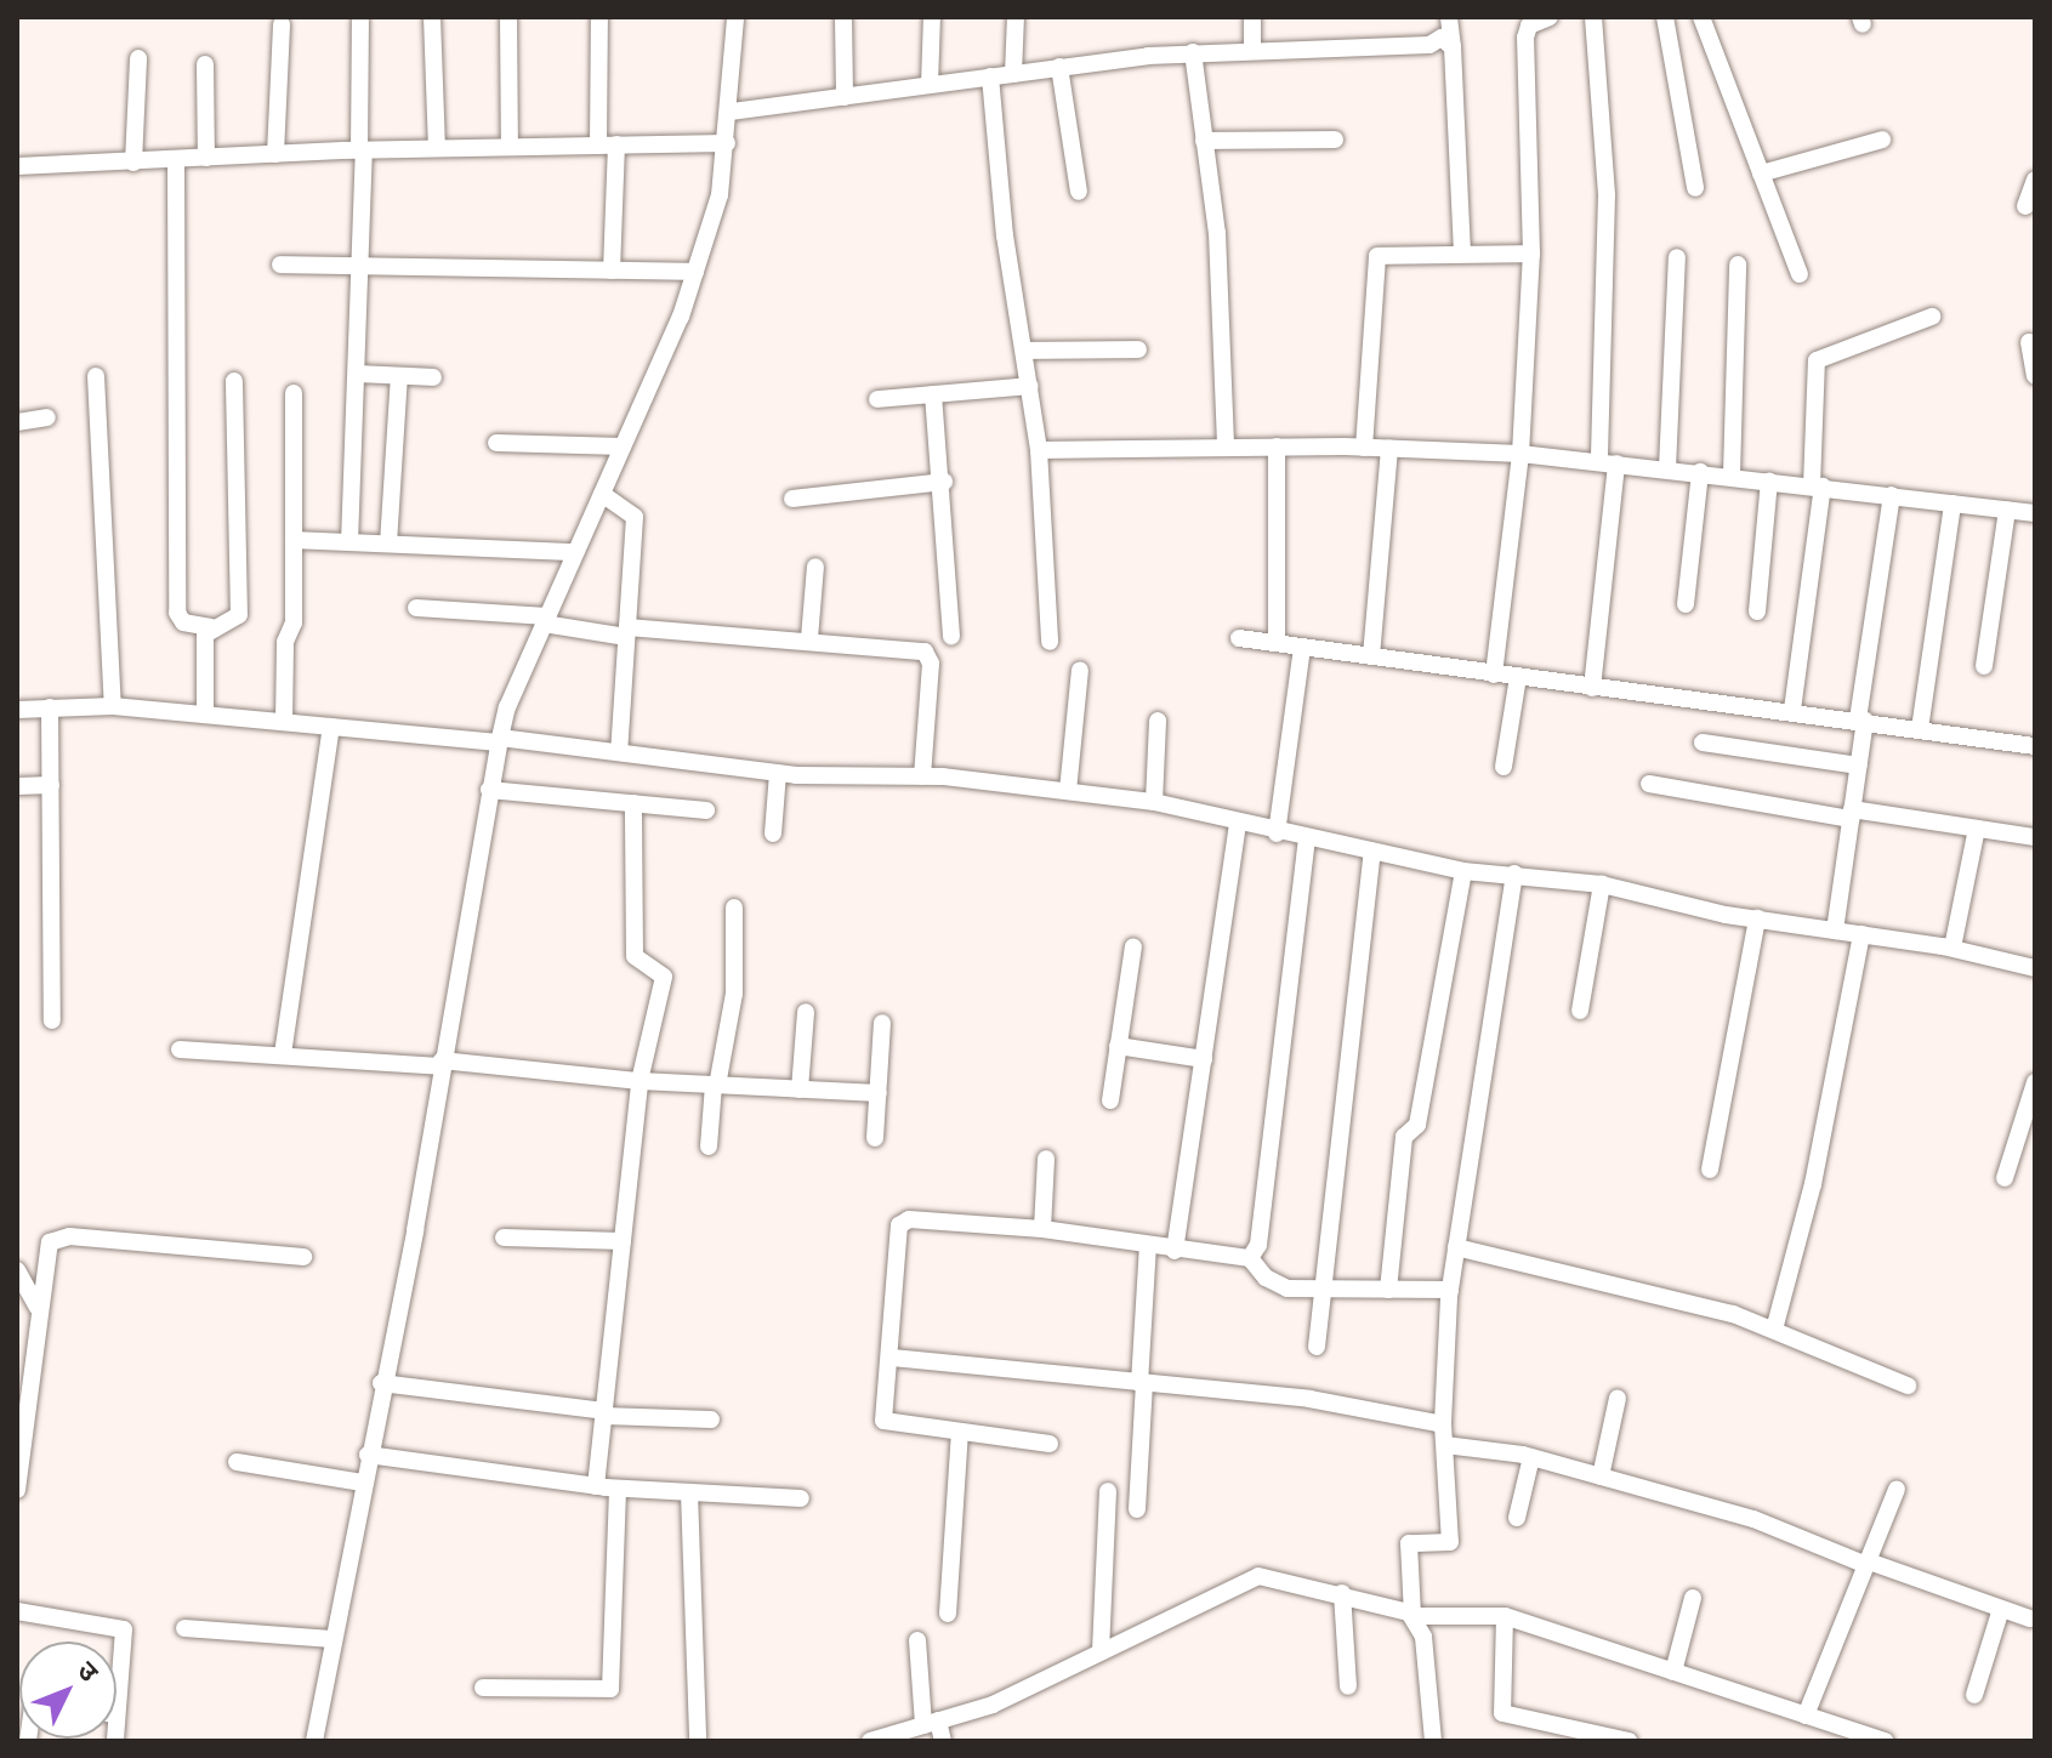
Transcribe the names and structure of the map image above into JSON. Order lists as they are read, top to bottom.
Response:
{
  "north": "top right"
}
